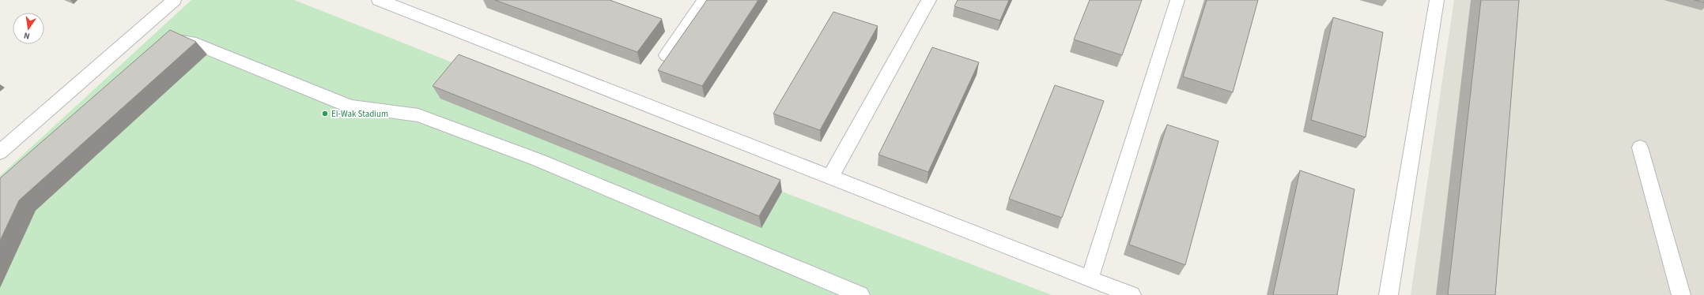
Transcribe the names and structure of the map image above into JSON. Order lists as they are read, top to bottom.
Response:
{
  "places": ["El-Wak Stadium"],
  "north": "bottom"
}
